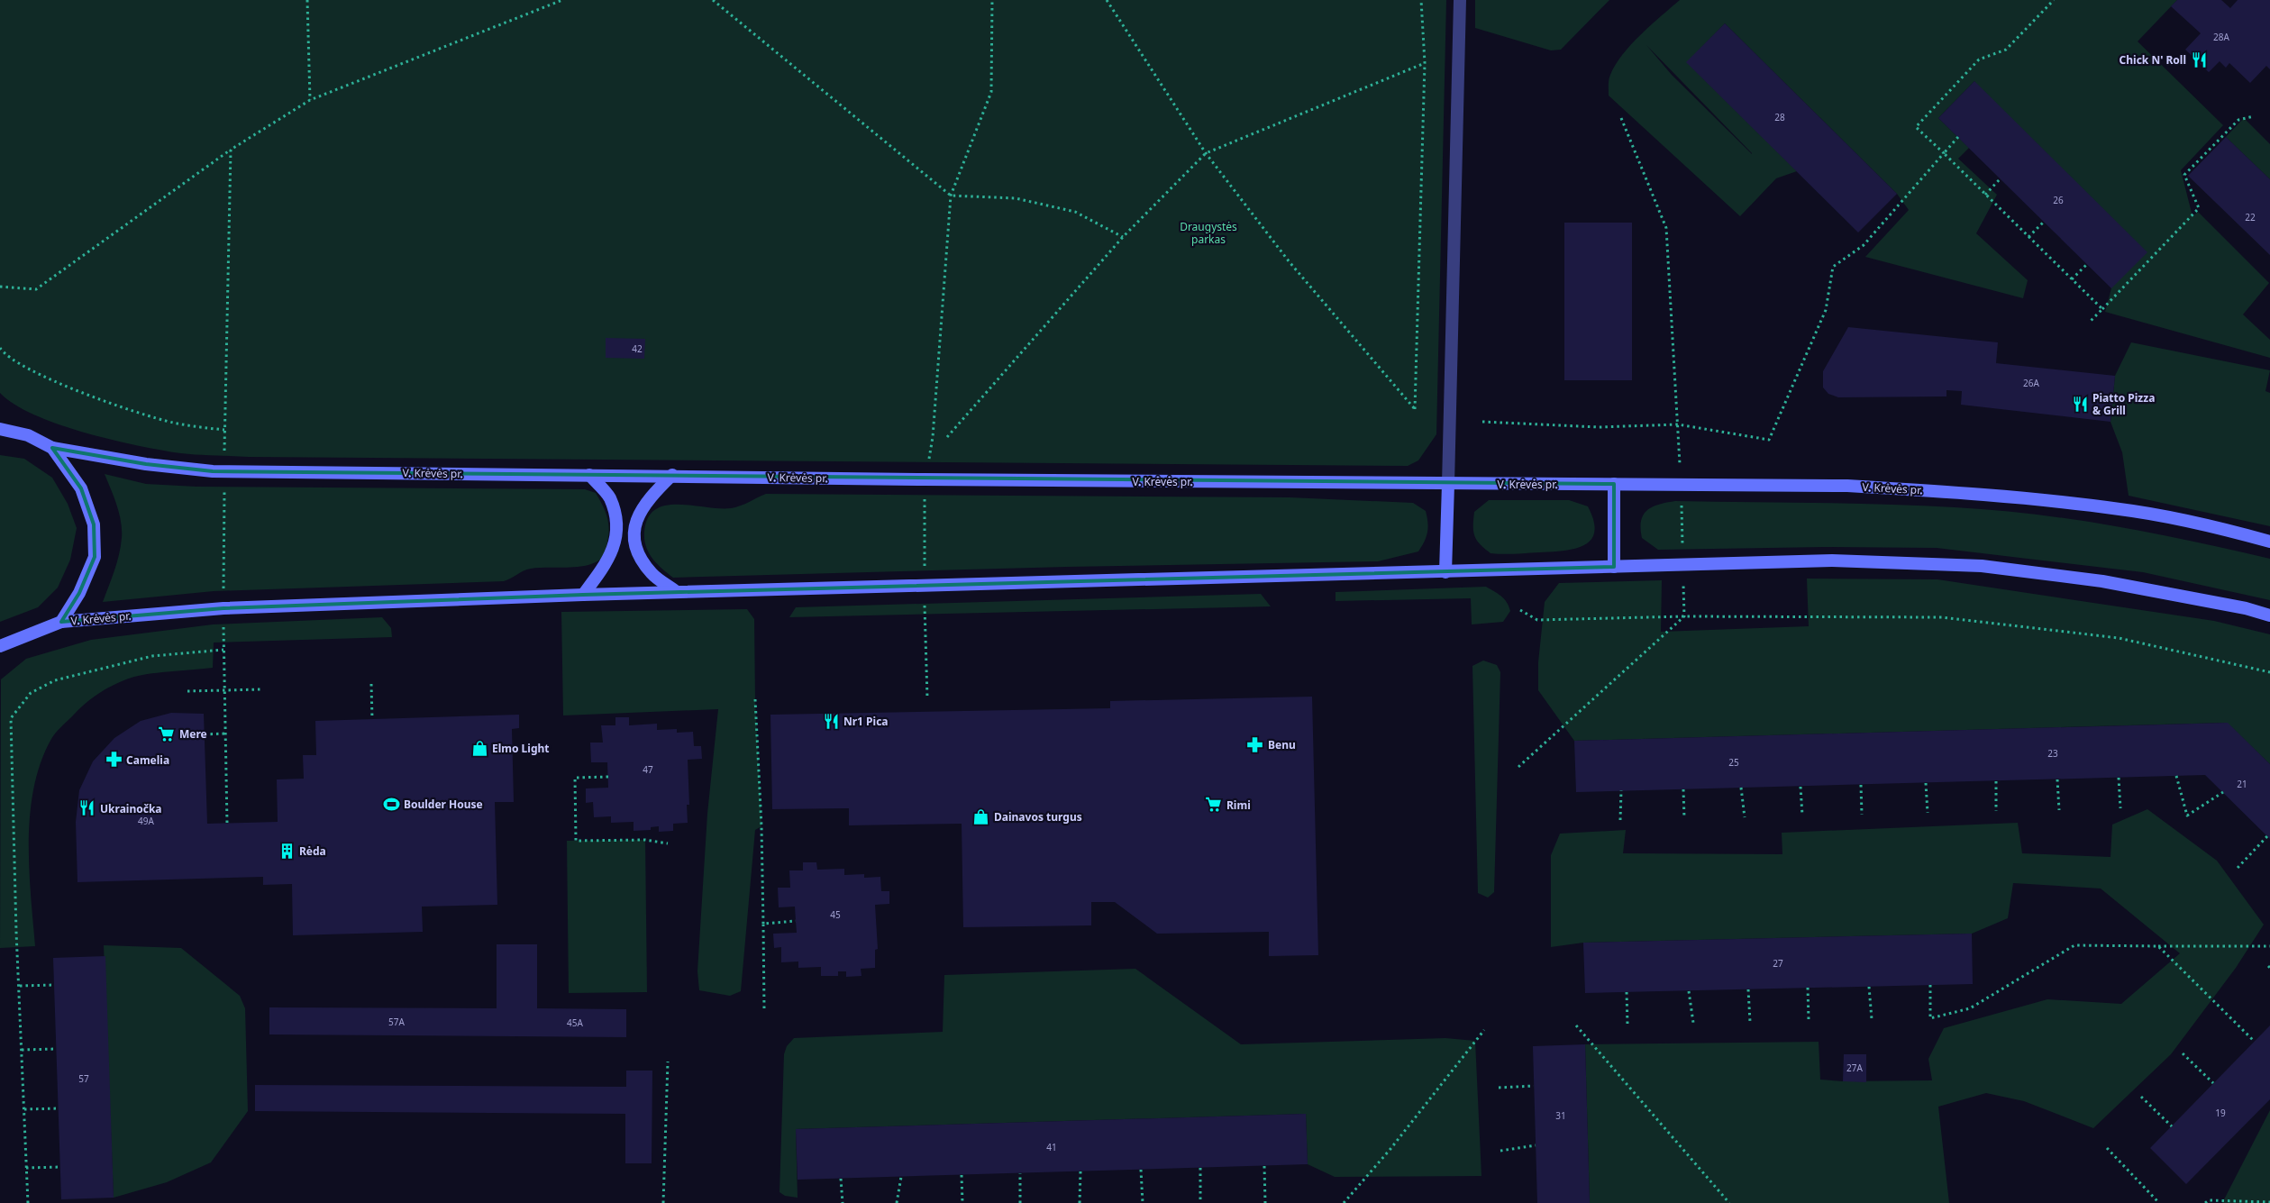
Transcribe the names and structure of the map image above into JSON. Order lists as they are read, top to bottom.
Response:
{
  "streets": {
    "main road": ["V. Krėvės pr."]
  },
  "parks": ["Draugystės parkas"],
  "places": {
    "restaurant": [
      "Chick N' Roll",
      "Piatto Pizza & Grill",
      "Nr1 Pica",
      "Ukrainočka"
    ],
    "supermarket": ["Mere", "Rimi"],
    "pharmacy": ["Benu", "Camelia"],
    "shop": ["Elmo Light", "Dainavos turgus"],
    "sports": ["Boulder House"],
    "building": ["Rėda"]
  },
  "house_numbers": [
    "28A",
    "28",
    "26",
    "22",
    "42",
    "26A",
    "23",
    "25",
    "47",
    "21",
    "49A",
    "45",
    "27",
    "57A",
    "45A",
    "27A",
    "57",
    "19",
    "31",
    "41"
  ]
}
